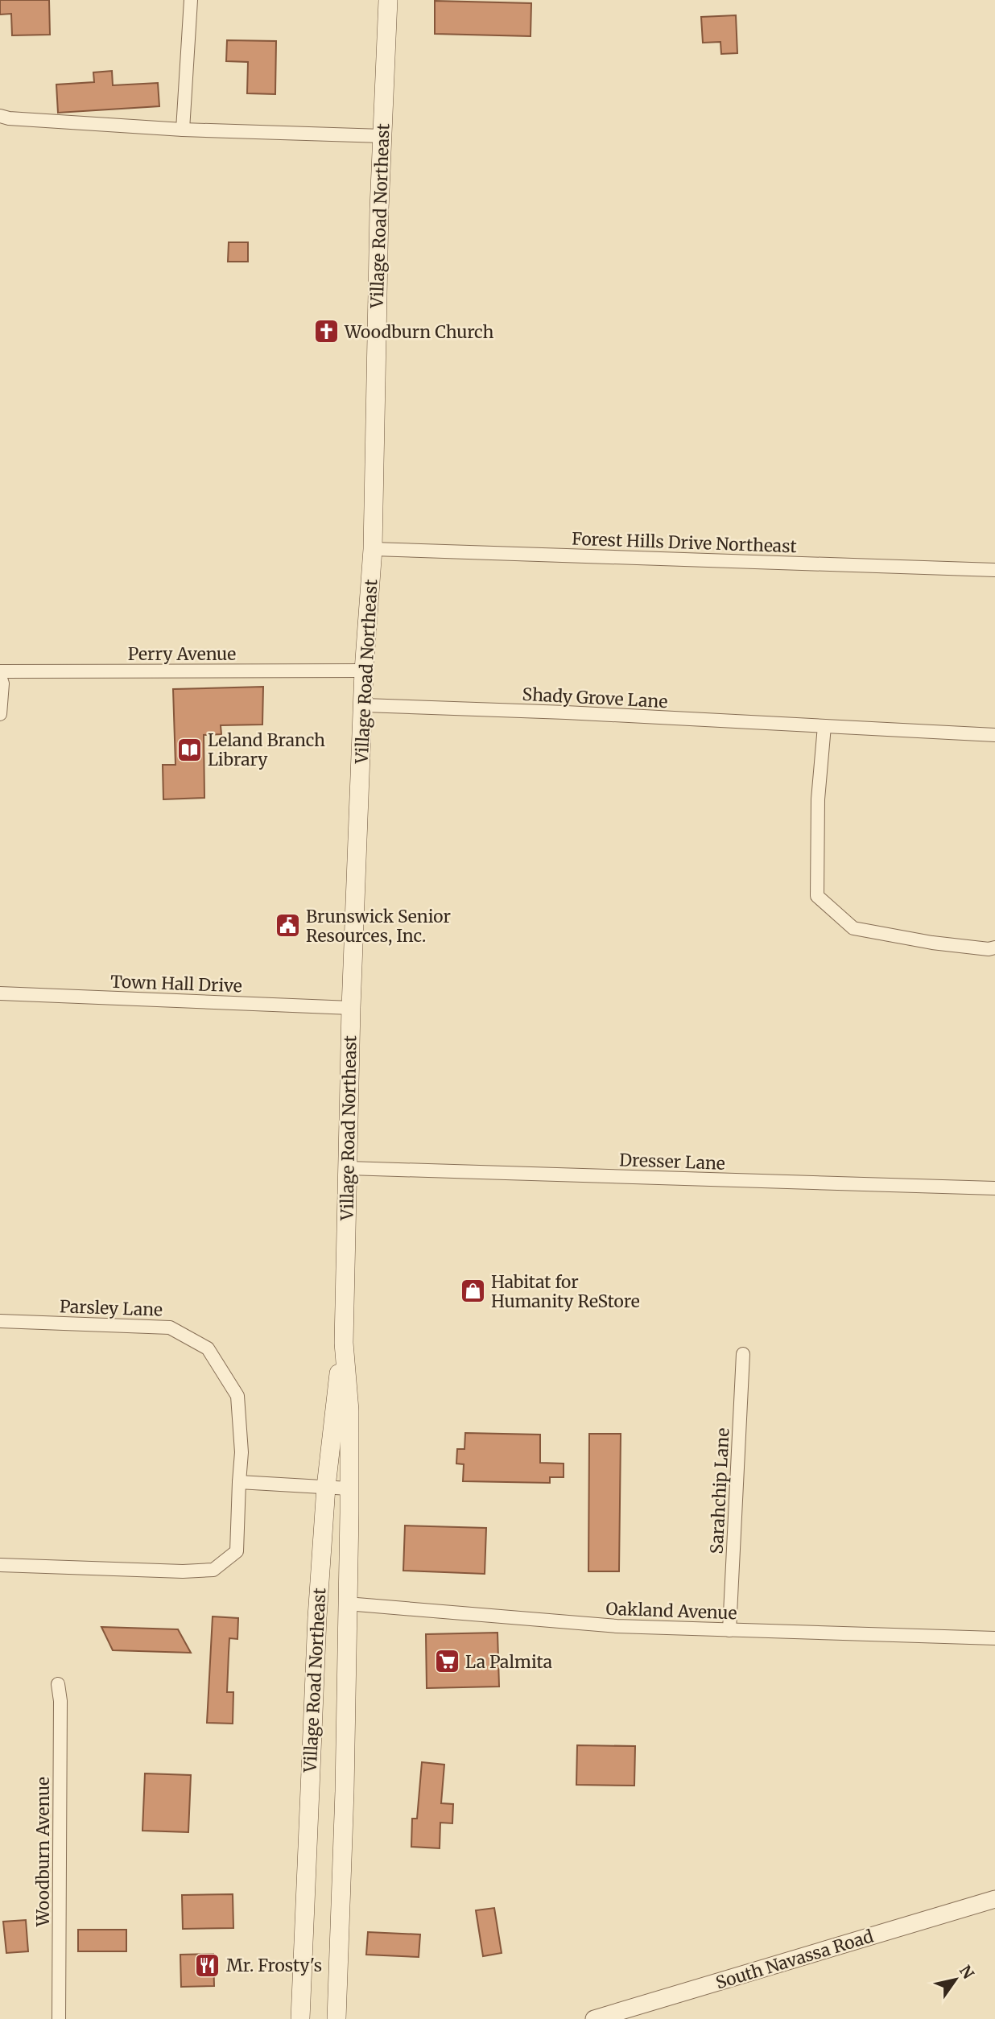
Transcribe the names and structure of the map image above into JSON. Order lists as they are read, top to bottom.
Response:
{
  "streets": {
    "main road": ["Village Road Northeast"],
    "street": [
      "Forest Hills Drive Northeast",
      "Perry Avenue",
      "Shady Grove Lane",
      "Town Hall Drive",
      "Dresser Lane",
      "Parsley Lane",
      "Sarahchip Lane",
      "Oakland Avenue",
      "Woodburn Avenue",
      "South Navassa Road"
    ]
  },
  "crossings": [
    ["Village Road Northeast", "Forest Hills Drive Northeast"],
    ["Village Road Northeast", "Perry Avenue"],
    ["Village Road Northeast", "Shady Grove Lane"],
    ["Village Road Northeast", "Town Hall Drive"],
    ["Village Road Northeast", "Dresser Lane"],
    ["Village Road Northeast", "Oakland Avenue"],
    ["Sarahchip Lane", "Oakland Avenue"]
  ],
  "places": {
    "church": ["Woodburn Church"],
    "library": ["Leland Branch Library"],
    "public building": ["Brunswick Senior Resources, Inc."],
    "shop": ["Habitat for Humanity ReStore"],
    "supermarket": ["La Palmita"],
    "restaurant": ["Mr. Frosty's"]
  },
  "north": "top right"
}
